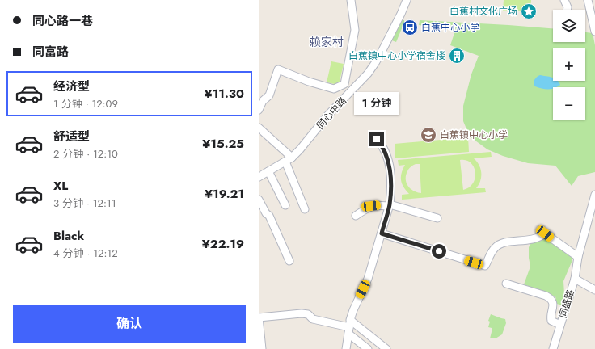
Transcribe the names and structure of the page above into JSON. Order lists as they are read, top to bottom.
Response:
{
  "streets": {
    "street": ["同心中路", "同盛路"]
  },
  "districts": ["赖家村"],
  "places": {
    "place": ["白蕉村文化广场"],
    "bus stop": ["白蕉中心小学"],
    "building": ["白蕉镇中心小学宿舍楼"],
    "school or university": ["白蕉镇中心小学"]
  },
  "page": {
    "banner": ["同心路一巷", "同富路"],
    "map_buttons": ["+", "−"],
    "list": [
      {
        "name": "经济型",
        "note": "1 分钟 · 12:09",
        "value": "¥11.30"
      },
      {
        "name": "舒适型",
        "note": "2 分钟 · 12:10",
        "value": "¥15.25"
      },
      {
        "name": "XL",
        "note": "3 分钟 · 12:11",
        "value": "¥19.21"
      },
      {
        "name": "Black",
        "note": "4 分钟 · 12:12",
        "value": "¥22.19"
      }
    ],
    "bubble": "1 分钟",
    "buttons": "确认"
  }
}
